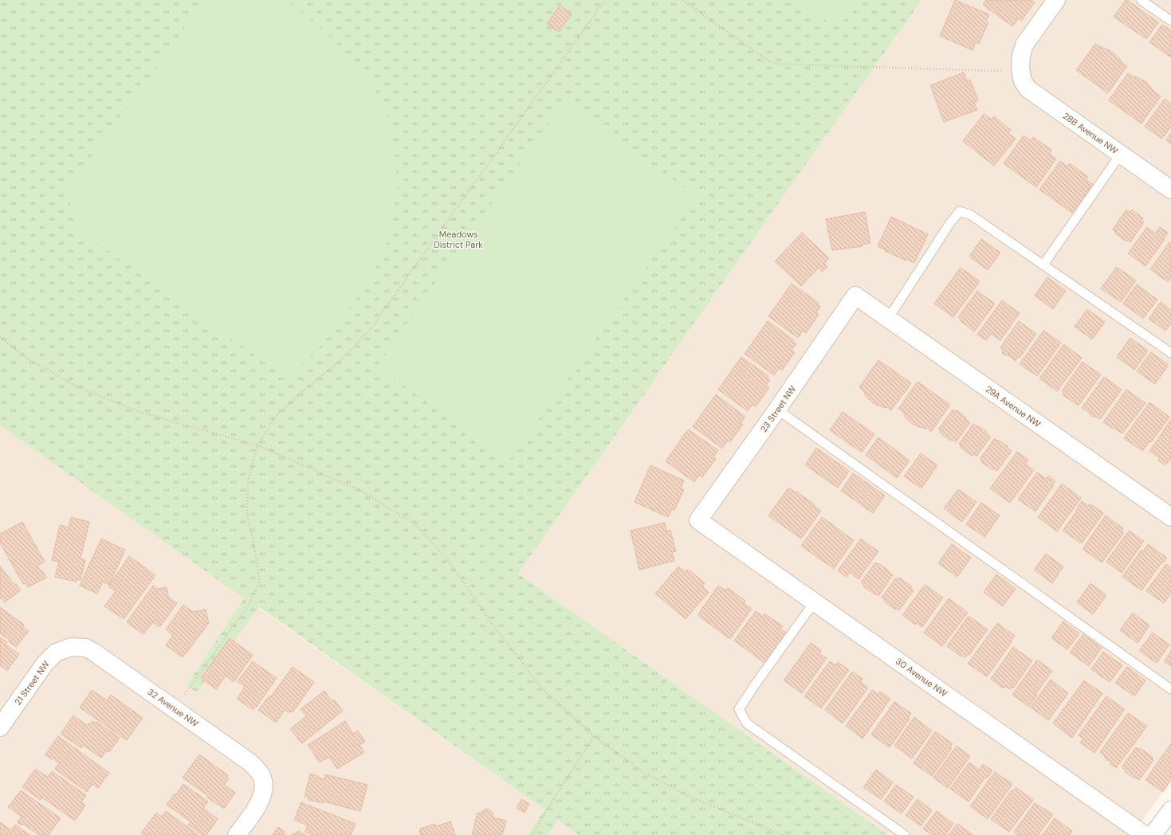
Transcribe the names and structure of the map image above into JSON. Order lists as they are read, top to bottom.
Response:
{
  "streets": {
    "street": [
      "28B Avenue NW",
      "29A Avenue NW",
      "23 Street NW",
      "30 Avenue NW",
      "21 Street NW",
      "32 Avenue NW"
    ]
  },
  "crossings": [
    ["29A Avenue NW", "23 Street NW"],
    ["23 Street NW", "30 Avenue NW"],
    ["21 Street NW", "32 Avenue NW"]
  ],
  "parks": ["Meadows District Park"]
}
